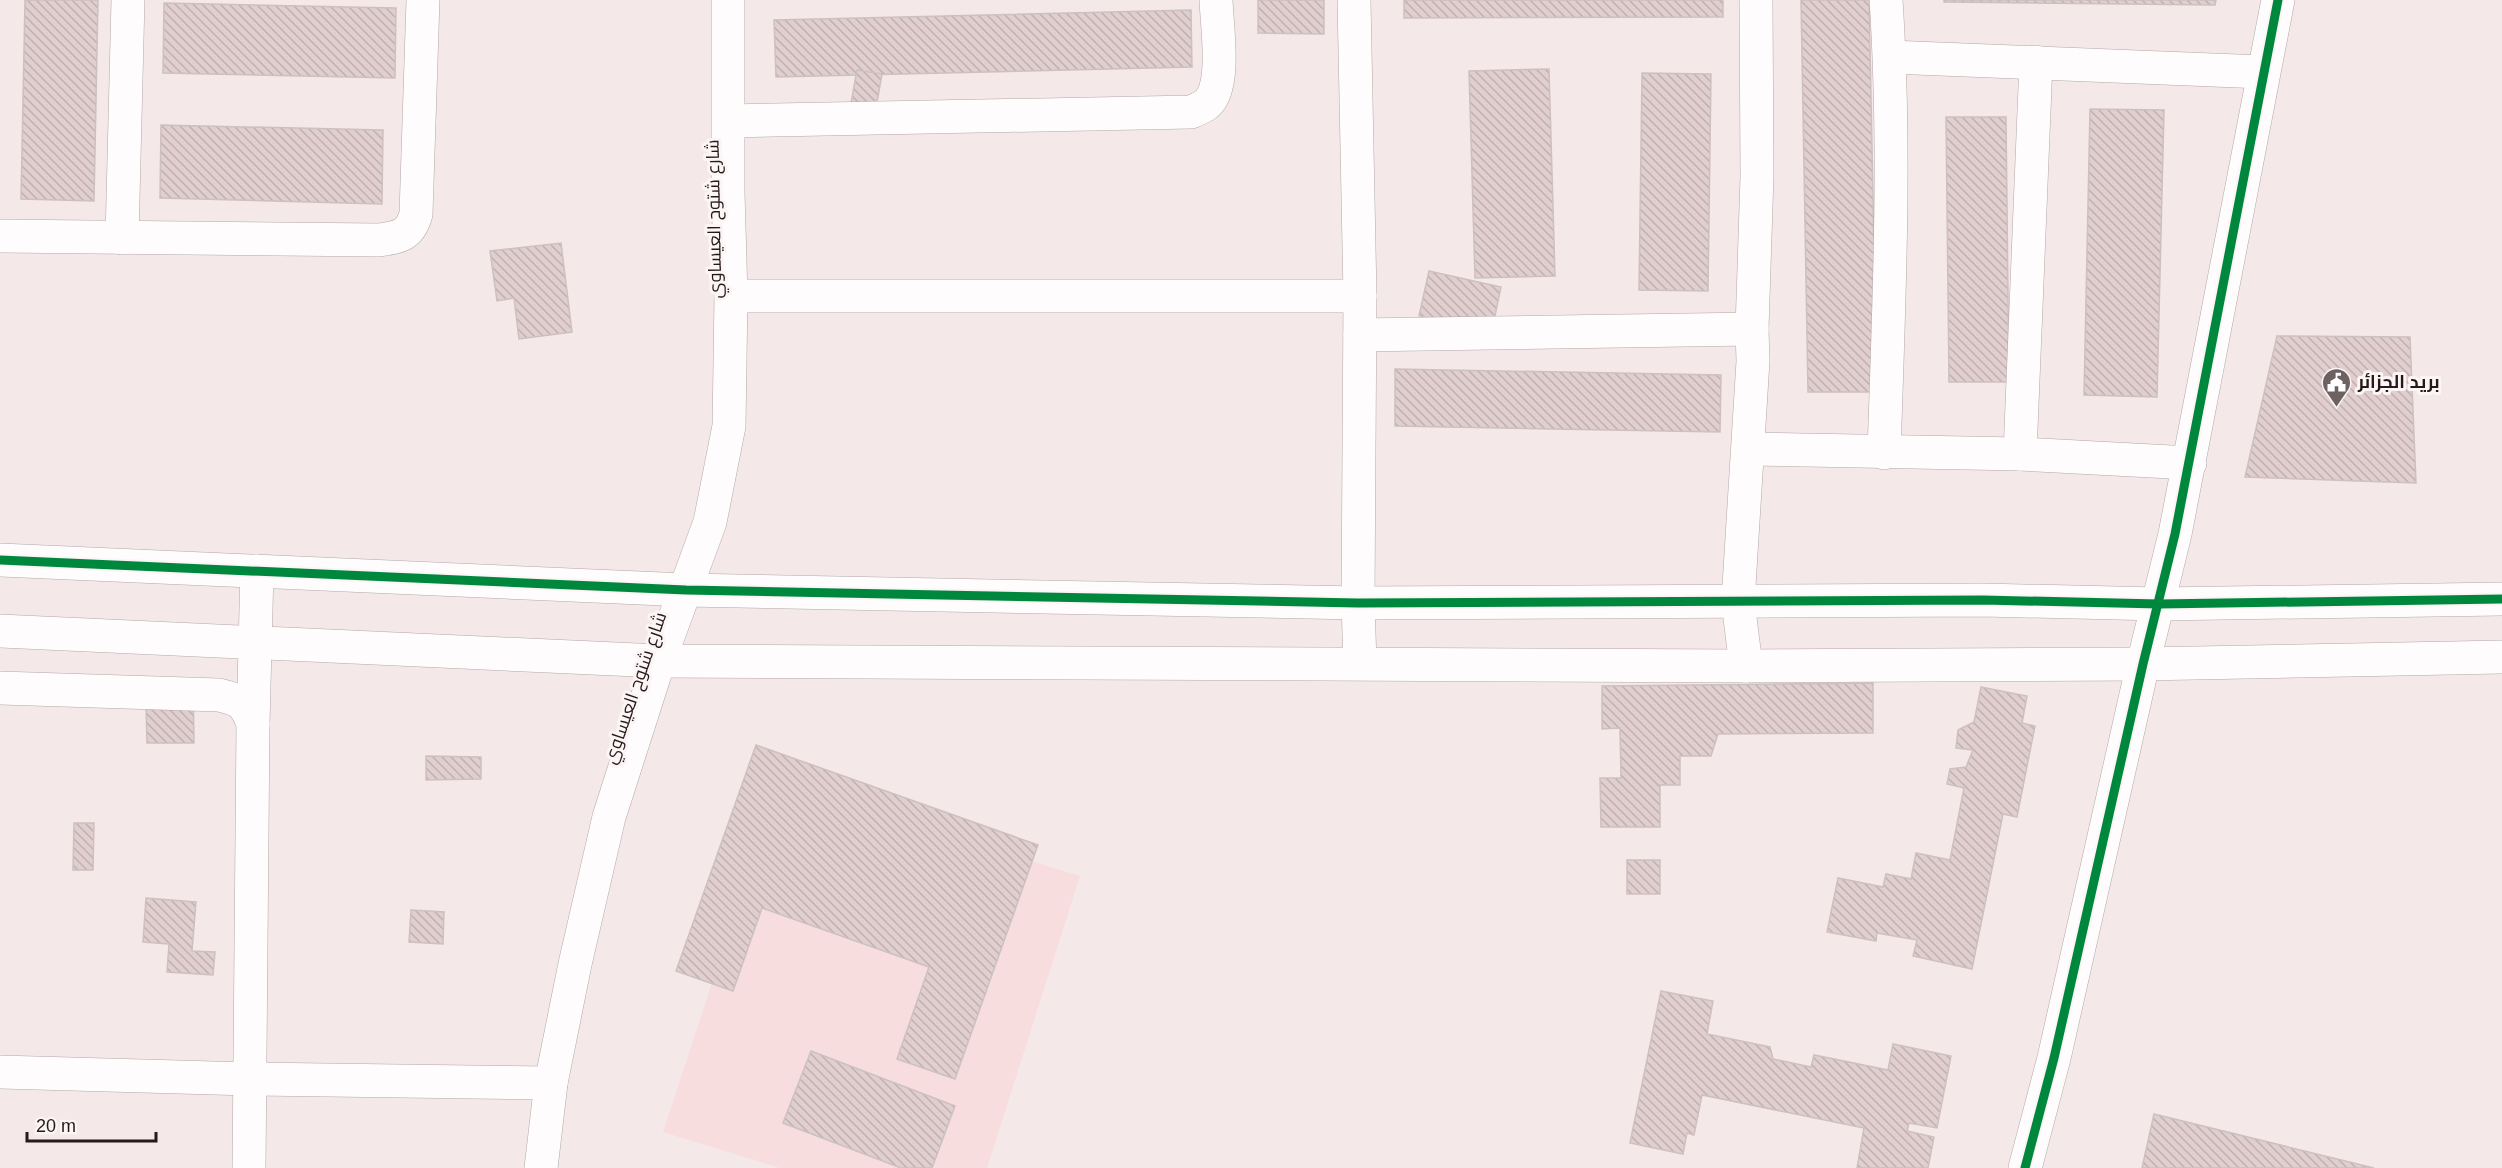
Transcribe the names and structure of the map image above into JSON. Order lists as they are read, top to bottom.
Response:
{
  "streets": {
    "street": ["شارع شتوح العيساوي"]
  },
  "places": {
    "public building": ["بريد الجزائر"]
  },
  "scale_bar": "20 m"
}
